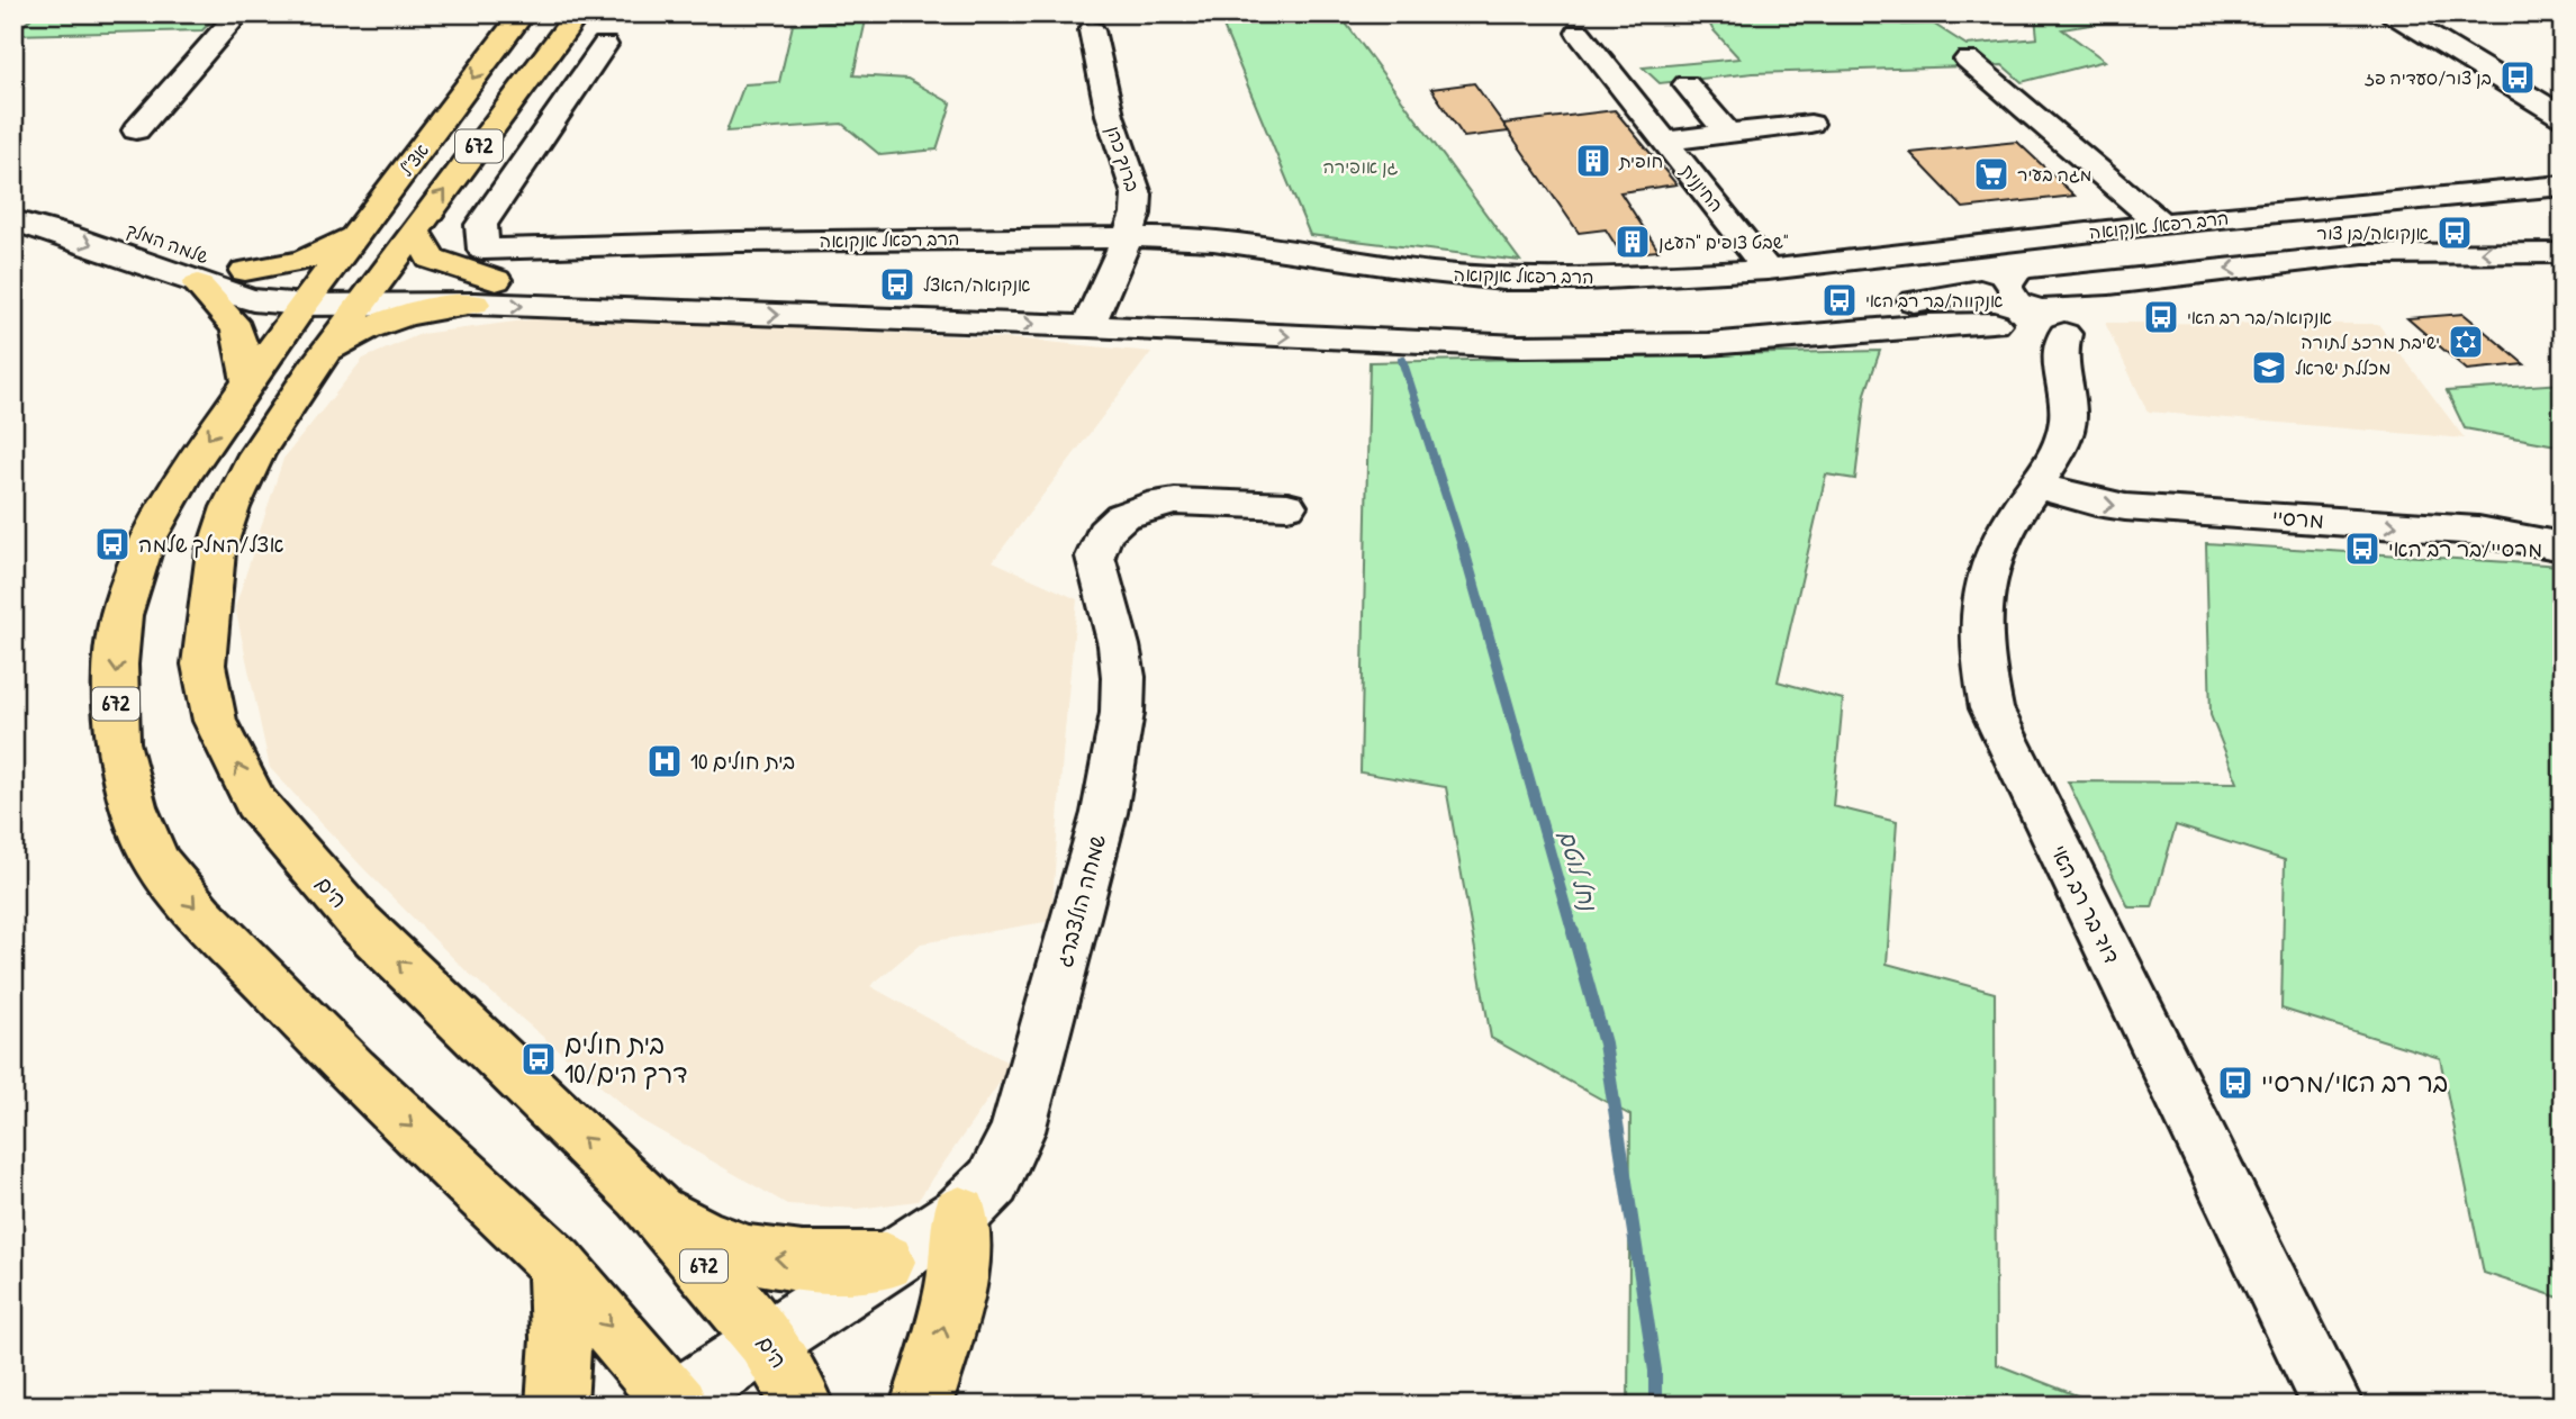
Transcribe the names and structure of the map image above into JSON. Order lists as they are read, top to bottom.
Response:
{
  "streets": {
    "main road": ["672", "אצ\"ל", "הים"],
    "street": [
      "ברוך כהן",
      "החיננית",
      "הרב רפאל אנקואה",
      "שלמה המלך",
      "מרסיי",
      "שמחה הולצברג",
      "דוד בר רב האי"
    ]
  },
  "crossings": [
    ["672", "אצ\"ל"],
    ["672", "הרב רפאל אנקואה"],
    ["672", "שלמה המלך"],
    ["672", "הים"],
    ["672", "שמחה הולצברג"],
    ["ברוך כהן", "הרב רפאל אנקואה"],
    ["אצ\"ל", "הרב רפאל אנקואה"],
    ["אצ\"ל", "שלמה המלך"],
    ["החיננית", "הרב רפאל אנקואה"],
    ["הרב רפאל אנקואה", "שלמה המלך"],
    ["הרב רפאל אנקואה", "הים"],
    ["הרב רפאל אנקואה", "דוד בר רב האי"],
    ["מרסיי", "דוד בר רב האי"],
    ["הים", "שמחה הולצברג"]
  ],
  "one_way": ["הים"],
  "water": ["נחל לוטם"],
  "parks": ["גן אופירה"],
  "places": {
    "bus stop": [
      "בן צור/סעדיה פז",
      "אנקואה/בן צור",
      "אנקואה/האצל",
      "אנקווה/בר רב האי",
      "אנקואה/בר רב האי",
      "אצל/המלך שלמה",
      "מרסיי/בר רב האי",
      "בית חולים 10/דרך הים",
      "בר רב האי/מרסיי"
    ],
    "building": ["חופית", "שבט צופים \"העגן\""],
    "supermarket": ["מגה בעיר"],
    "synagogue": ["ישיבת מרכז לתורה"],
    "school or university": ["מכללת ישראל"],
    "hospital": ["בית חולים 10"]
  }
}
